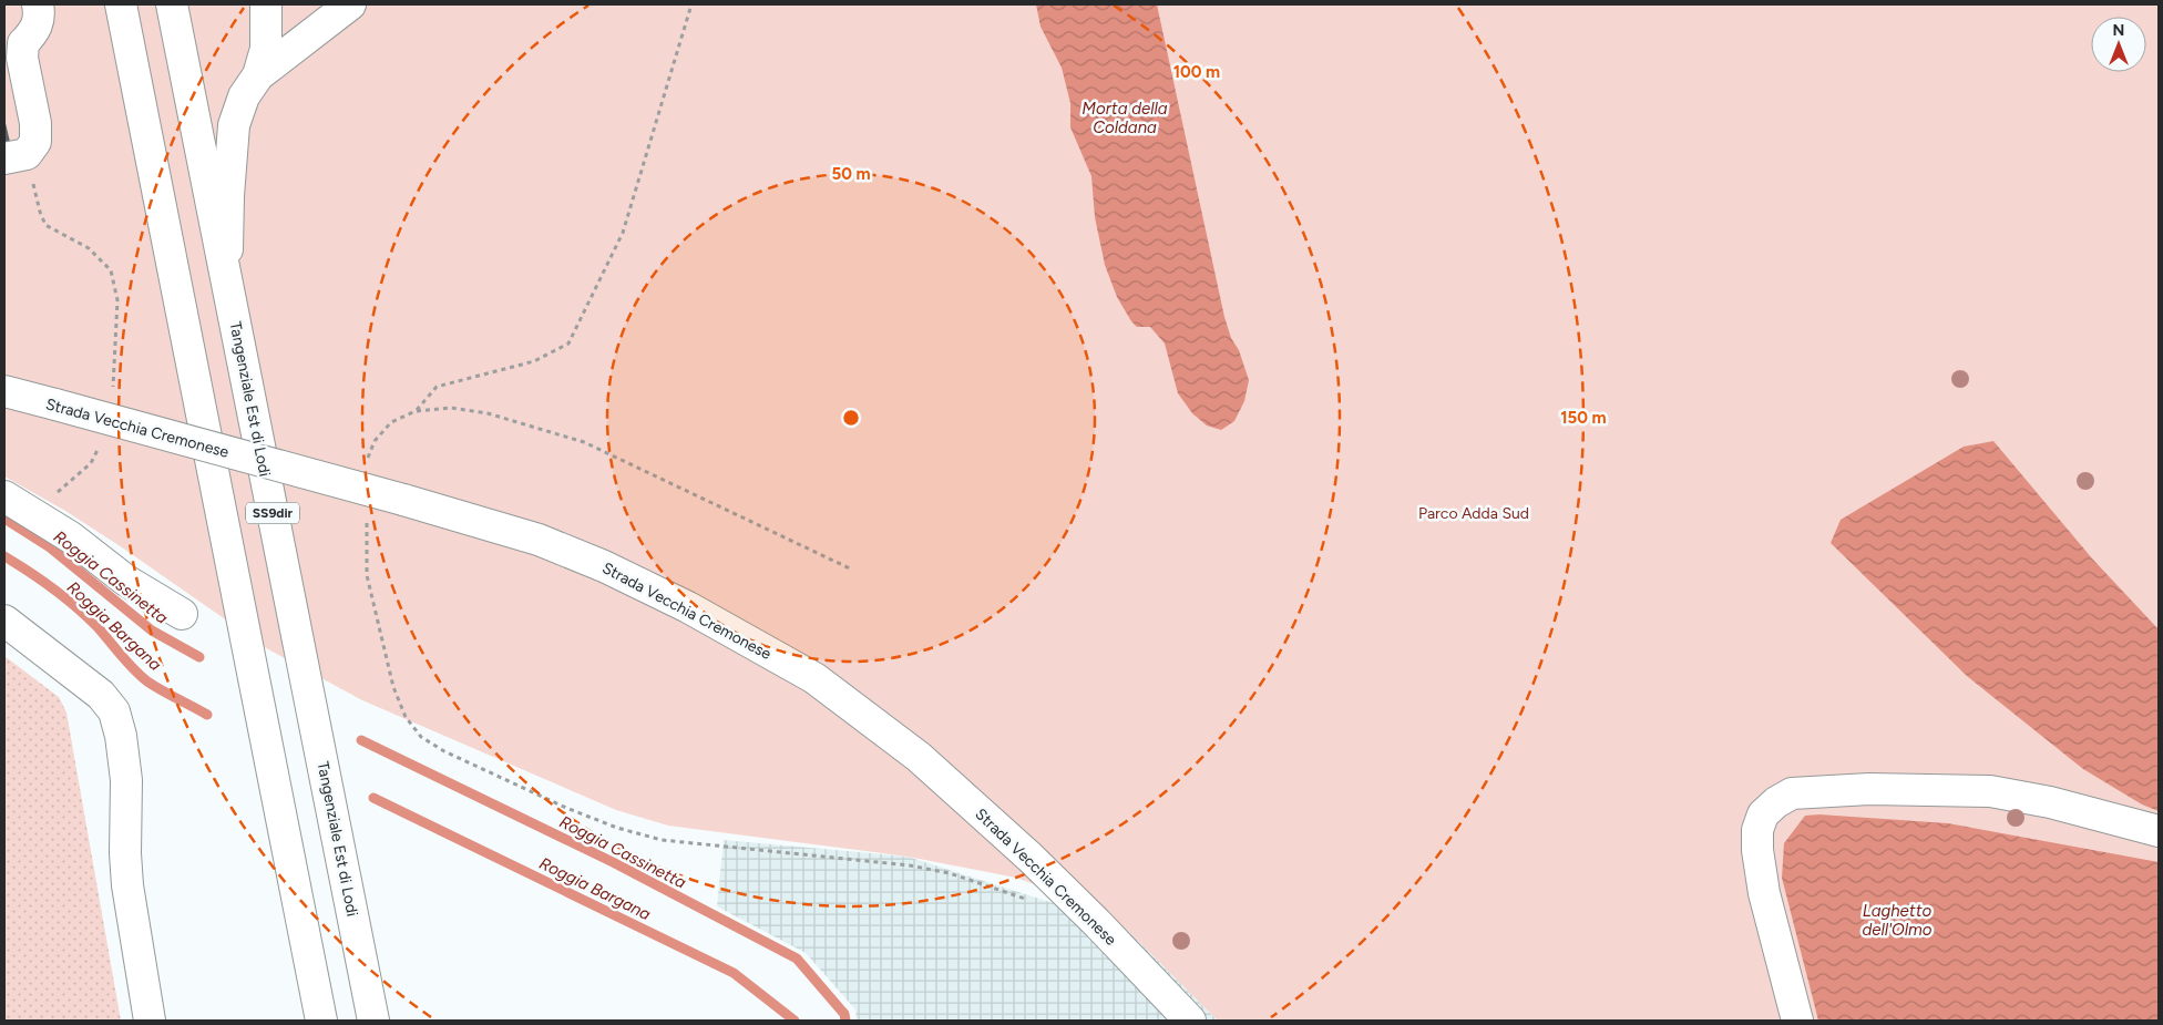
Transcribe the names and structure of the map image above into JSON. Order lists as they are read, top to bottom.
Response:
{
  "streets": {
    "main road": ["Tangenziale Est di Lodi", "Strada Vecchia Cremonese", "SS9dir"]
  },
  "water": [
    "Morta della Coldana",
    "Roggia Cassinetta",
    "Roggia Bargana",
    "Laghetto dell'Olmo"
  ],
  "parks": ["Parco Adda Sud"],
  "north": "top",
  "rings": ["100 m", "50 m", "150 m"]
}
